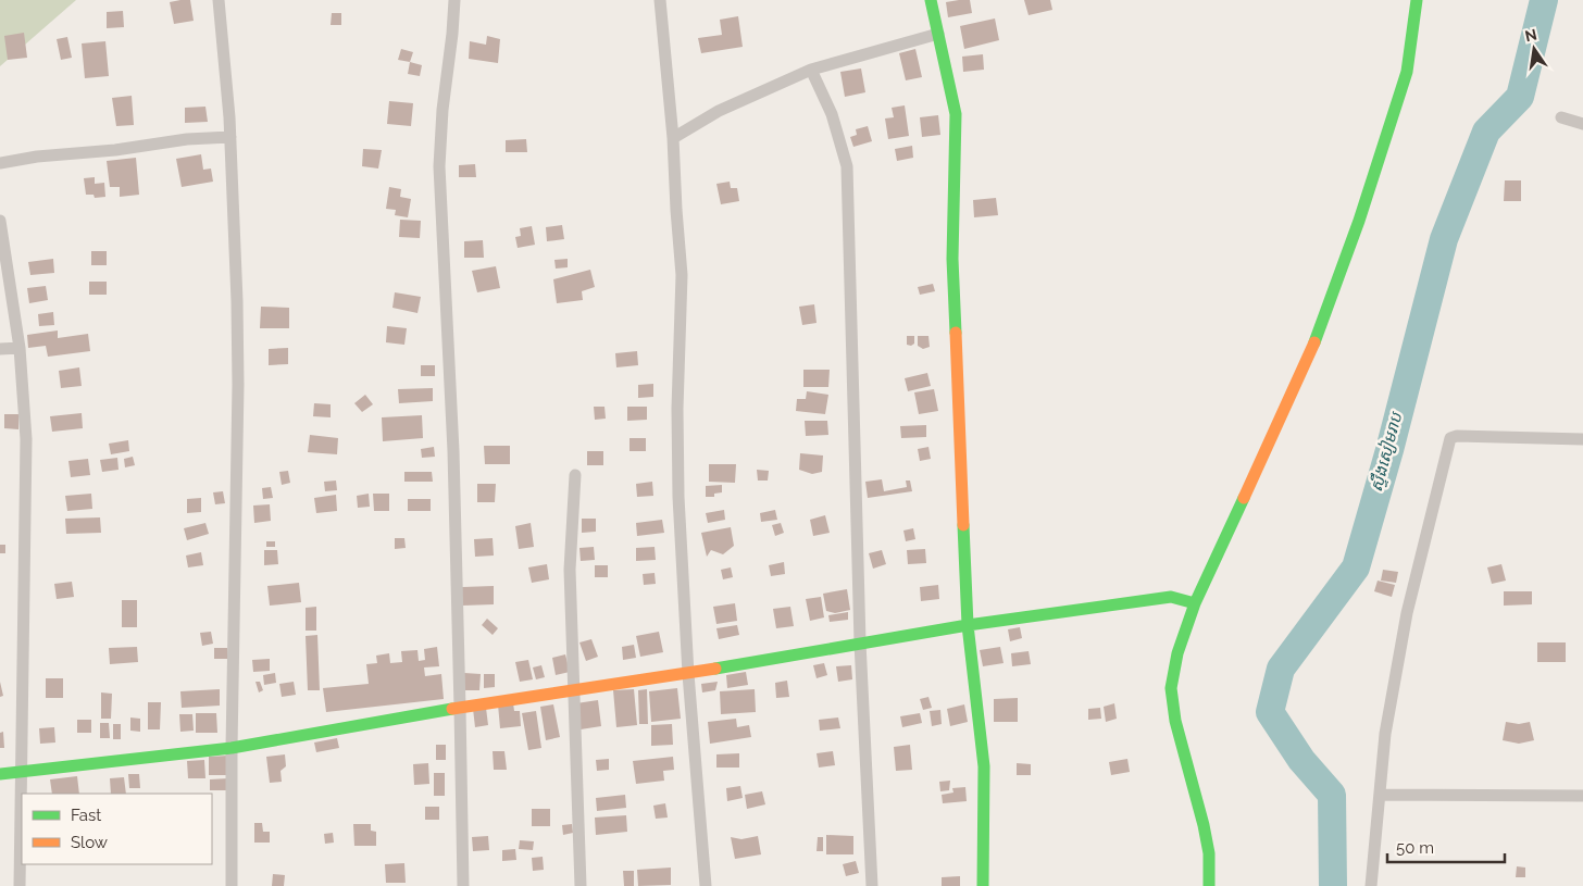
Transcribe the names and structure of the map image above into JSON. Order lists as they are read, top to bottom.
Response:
{
  "water": ["ស្ទឹងសៀមរាប"],
  "legend": ["Fast", "Slow"],
  "scale_bar": "50 m",
  "north": "top"
}
